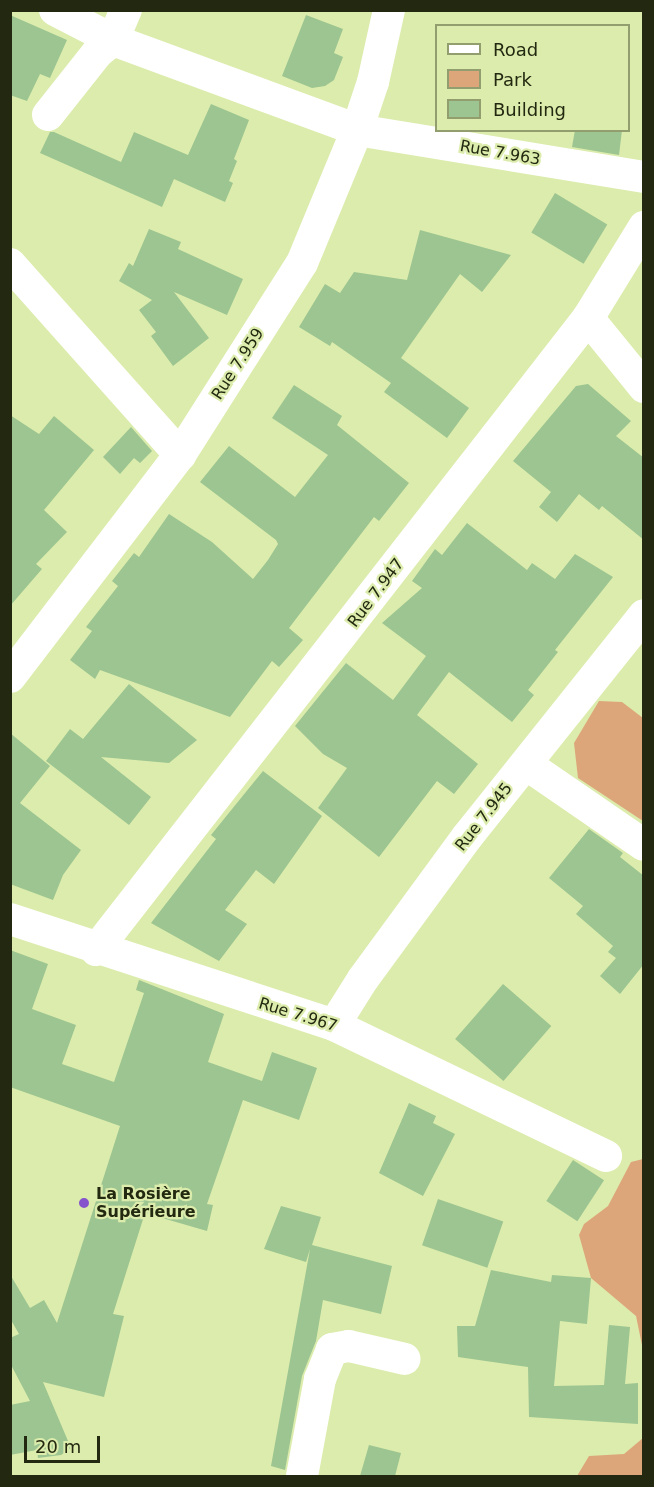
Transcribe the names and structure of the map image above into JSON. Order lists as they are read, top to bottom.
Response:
{
  "streets": {
    "street": [
      "Rue 7.963",
      "Rue 7.959",
      "Rue 7.947",
      "Rue 7.945",
      "Rue 7.967"
    ]
  },
  "crossings": [
    ["Rue 7.963", "Rue 7.959"],
    ["Rue 7.947", "Rue 7.967"],
    ["Rue 7.945", "Rue 7.967"]
  ],
  "places": ["La Rosière Supérieure"],
  "legend": ["Road", "Park", "Building"],
  "scale_bar": "20 m"
}
